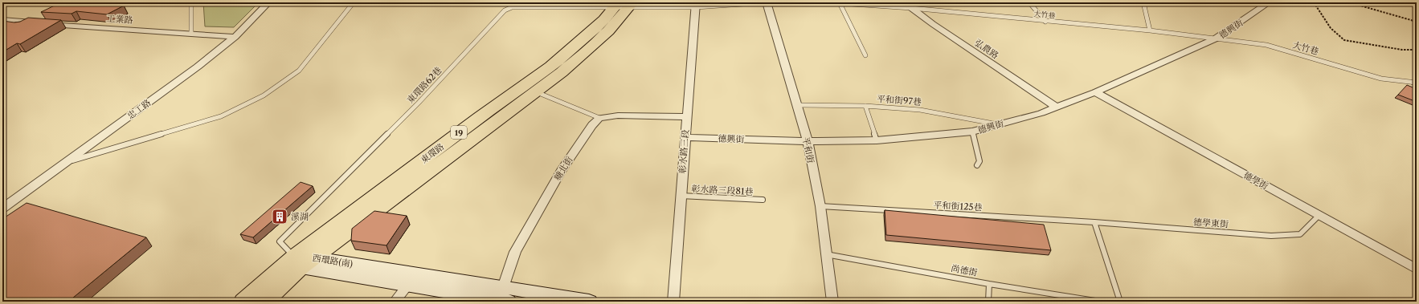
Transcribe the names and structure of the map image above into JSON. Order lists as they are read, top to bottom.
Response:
{
  "streets": {
    "main road": ["19", "東環路", "西環路(南)"],
    "street": [
      "工業路",
      "德興街",
      "弘農路",
      "忠工路",
      "平和街",
      "彰水路三段",
      "糖北街",
      "德學街"
    ],
    "lane": [
      "大竹巷",
      "東環路62巷",
      "平和街97巷",
      "彰水路三段81巷",
      "平和街125巷",
      "德學東街",
      "尚德街"
    ]
  },
  "crossings": [
    ["大竹巷", "德興街"],
    ["大竹巷", "弘農路"],
    ["大竹巷", "東環路62巷"],
    ["大竹巷", "平和街"],
    ["大竹巷", "彰水路三段"],
    ["大竹巷", "東環路"],
    ["工業路", "忠工路"],
    ["德興街", "弘農路"],
    ["德興街", "平和街97巷"],
    ["德興街", "平和街"],
    ["德興街", "彰水路三段"],
    ["德興街", "德學街"],
    ["東環路62巷", "東環路"],
    ["東環路62巷", "西環路(南)"],
    ["平和街97巷", "平和街"],
    ["平和街", "平和街125巷"],
    ["平和街", "尚德街"],
    ["彰水路三段", "彰水路三段81巷"],
    ["東環路", "西環路(南)"],
    ["糖北街", "西環路(南)"],
    ["德學街", "德學東街"],
    ["平和街125巷", "德學東街"]
  ],
  "places": {
    "building": ["溪湖"]
  }
}
